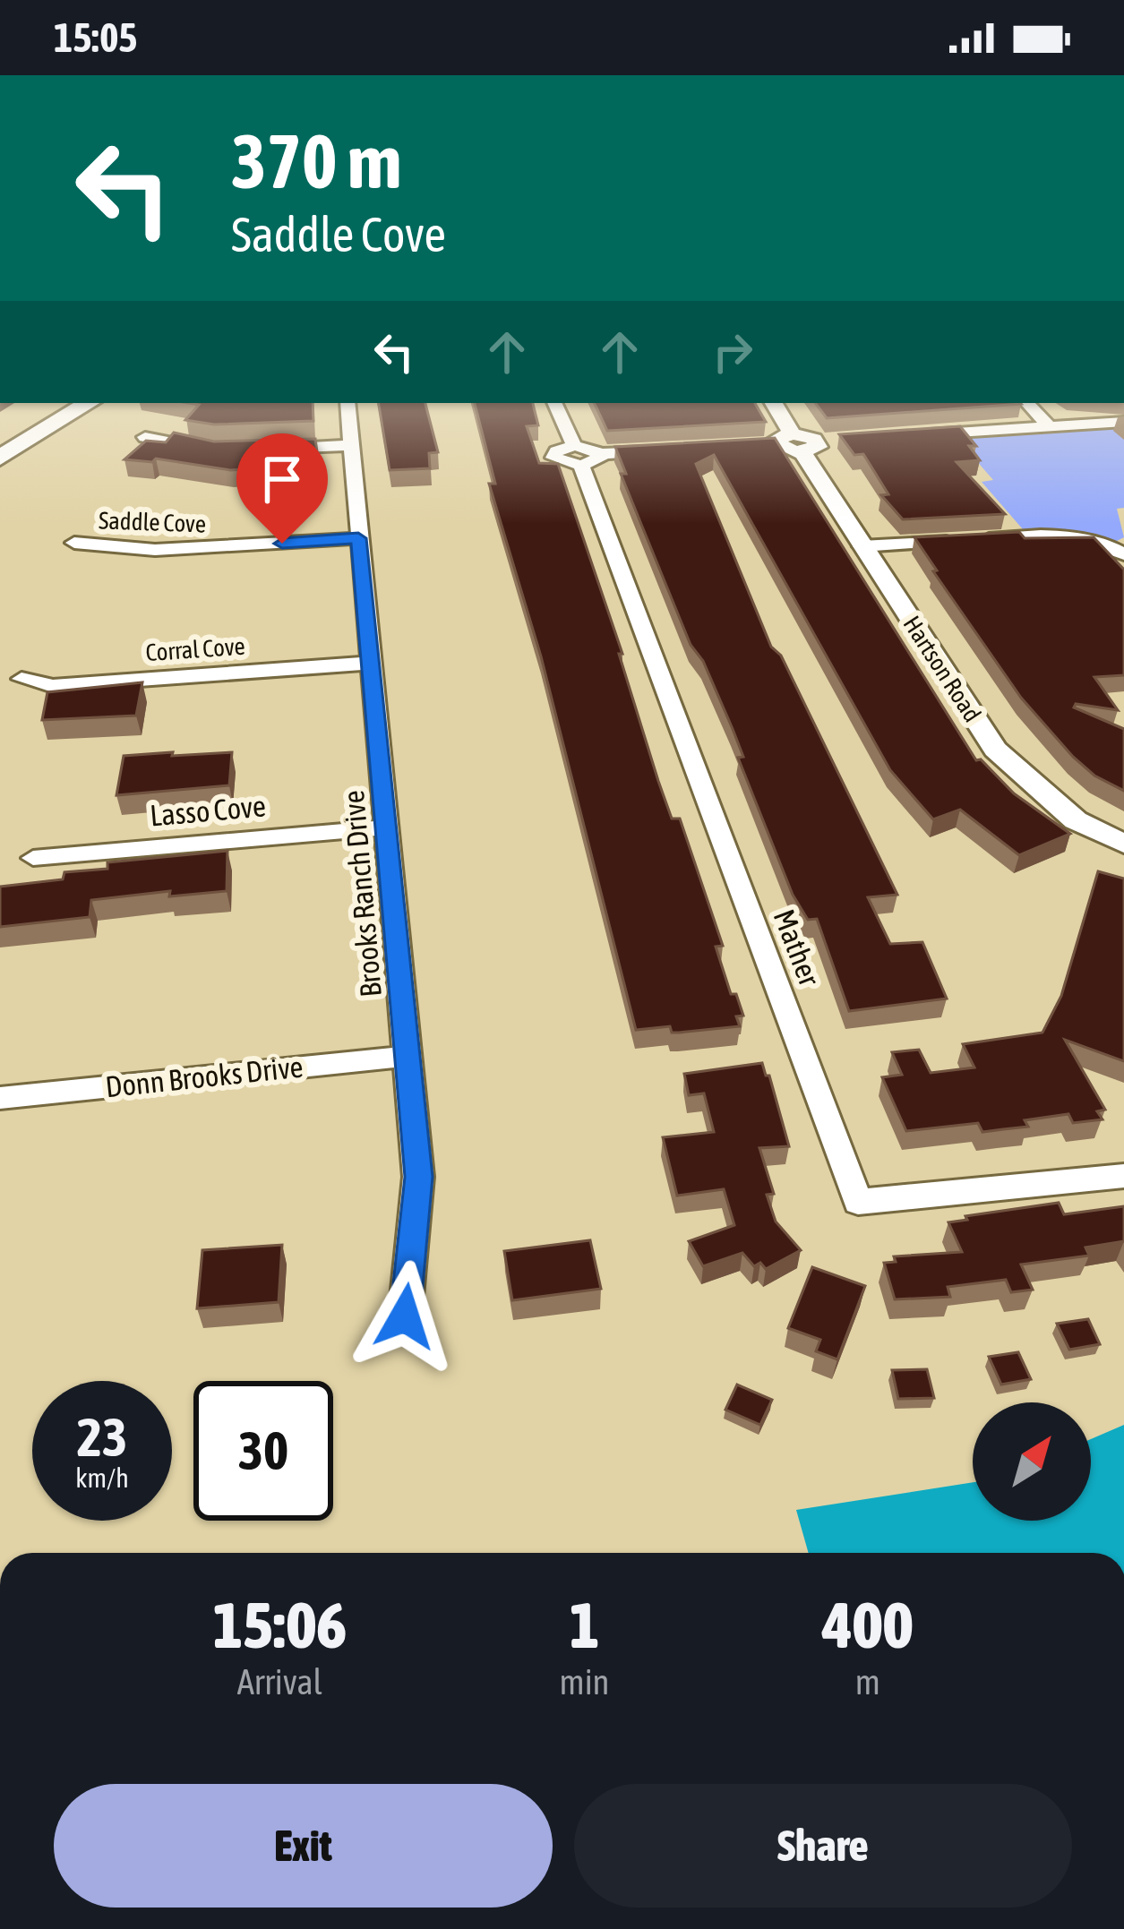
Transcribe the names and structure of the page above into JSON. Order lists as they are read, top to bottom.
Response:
{
  "streets": {
    "street": [
      "Saddle Cove",
      "Corral Cove",
      "Hartson Road",
      "Lasso Cove",
      "Brooks Ranch Drive",
      "Mather",
      "Donn Brooks Drive"
    ]
  },
  "crossings": [
    ["Saddle Cove", "Brooks Ranch Drive"],
    ["Corral Cove", "Brooks Ranch Drive"],
    ["Lasso Cove", "Brooks Ranch Drive"],
    ["Brooks Ranch Drive", "Donn Brooks Drive"]
  ],
  "north": "top right",
  "page": {
    "status": "15:05",
    "turn": ["370 m", "Saddle Cove"],
    "speed": "23 km/h",
    "limit": "30",
    "eta": [
      "15:06",
      "Arrival",
      "1",
      "min",
      "400",
      "m"
    ],
    "buttons": ["Exit", "Share"]
  }
}
